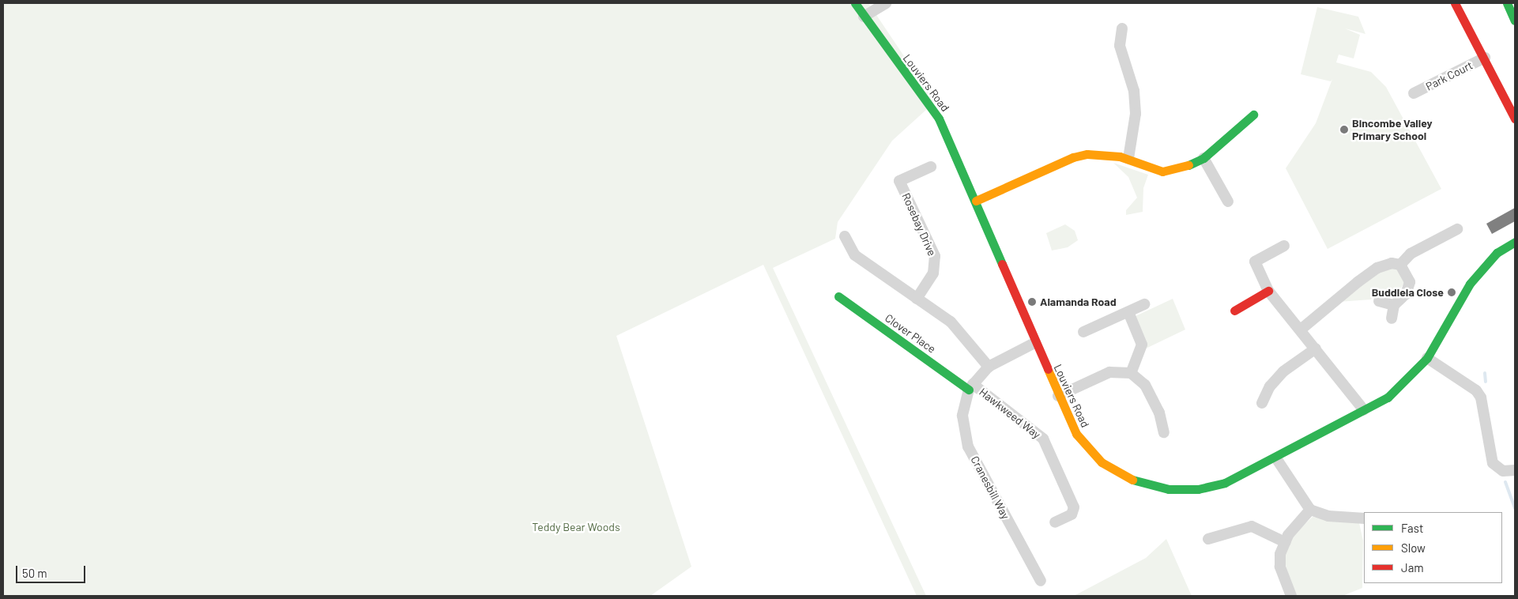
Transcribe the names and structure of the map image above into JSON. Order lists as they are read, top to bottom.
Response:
{
  "streets": {
    "street": [
      "Park Court",
      "Louviers Road",
      "Rosebay Drive",
      "Clover Place",
      "Hawkweed Way",
      "Cranesbill Way"
    ]
  },
  "crossings": [
    ["Clover Place", "Hawkweed Way"],
    ["Clover Place", "Cranesbill Way"],
    ["Hawkweed Way", "Cranesbill Way"]
  ],
  "parks": ["Teddy Bear Woods"],
  "places": ["Bincombe Valley Primary School", "Buddleia Close", "Alamanda Road"],
  "legend": ["Fast", "Slow", "Jam"],
  "scale_bar": "50 m"
}
